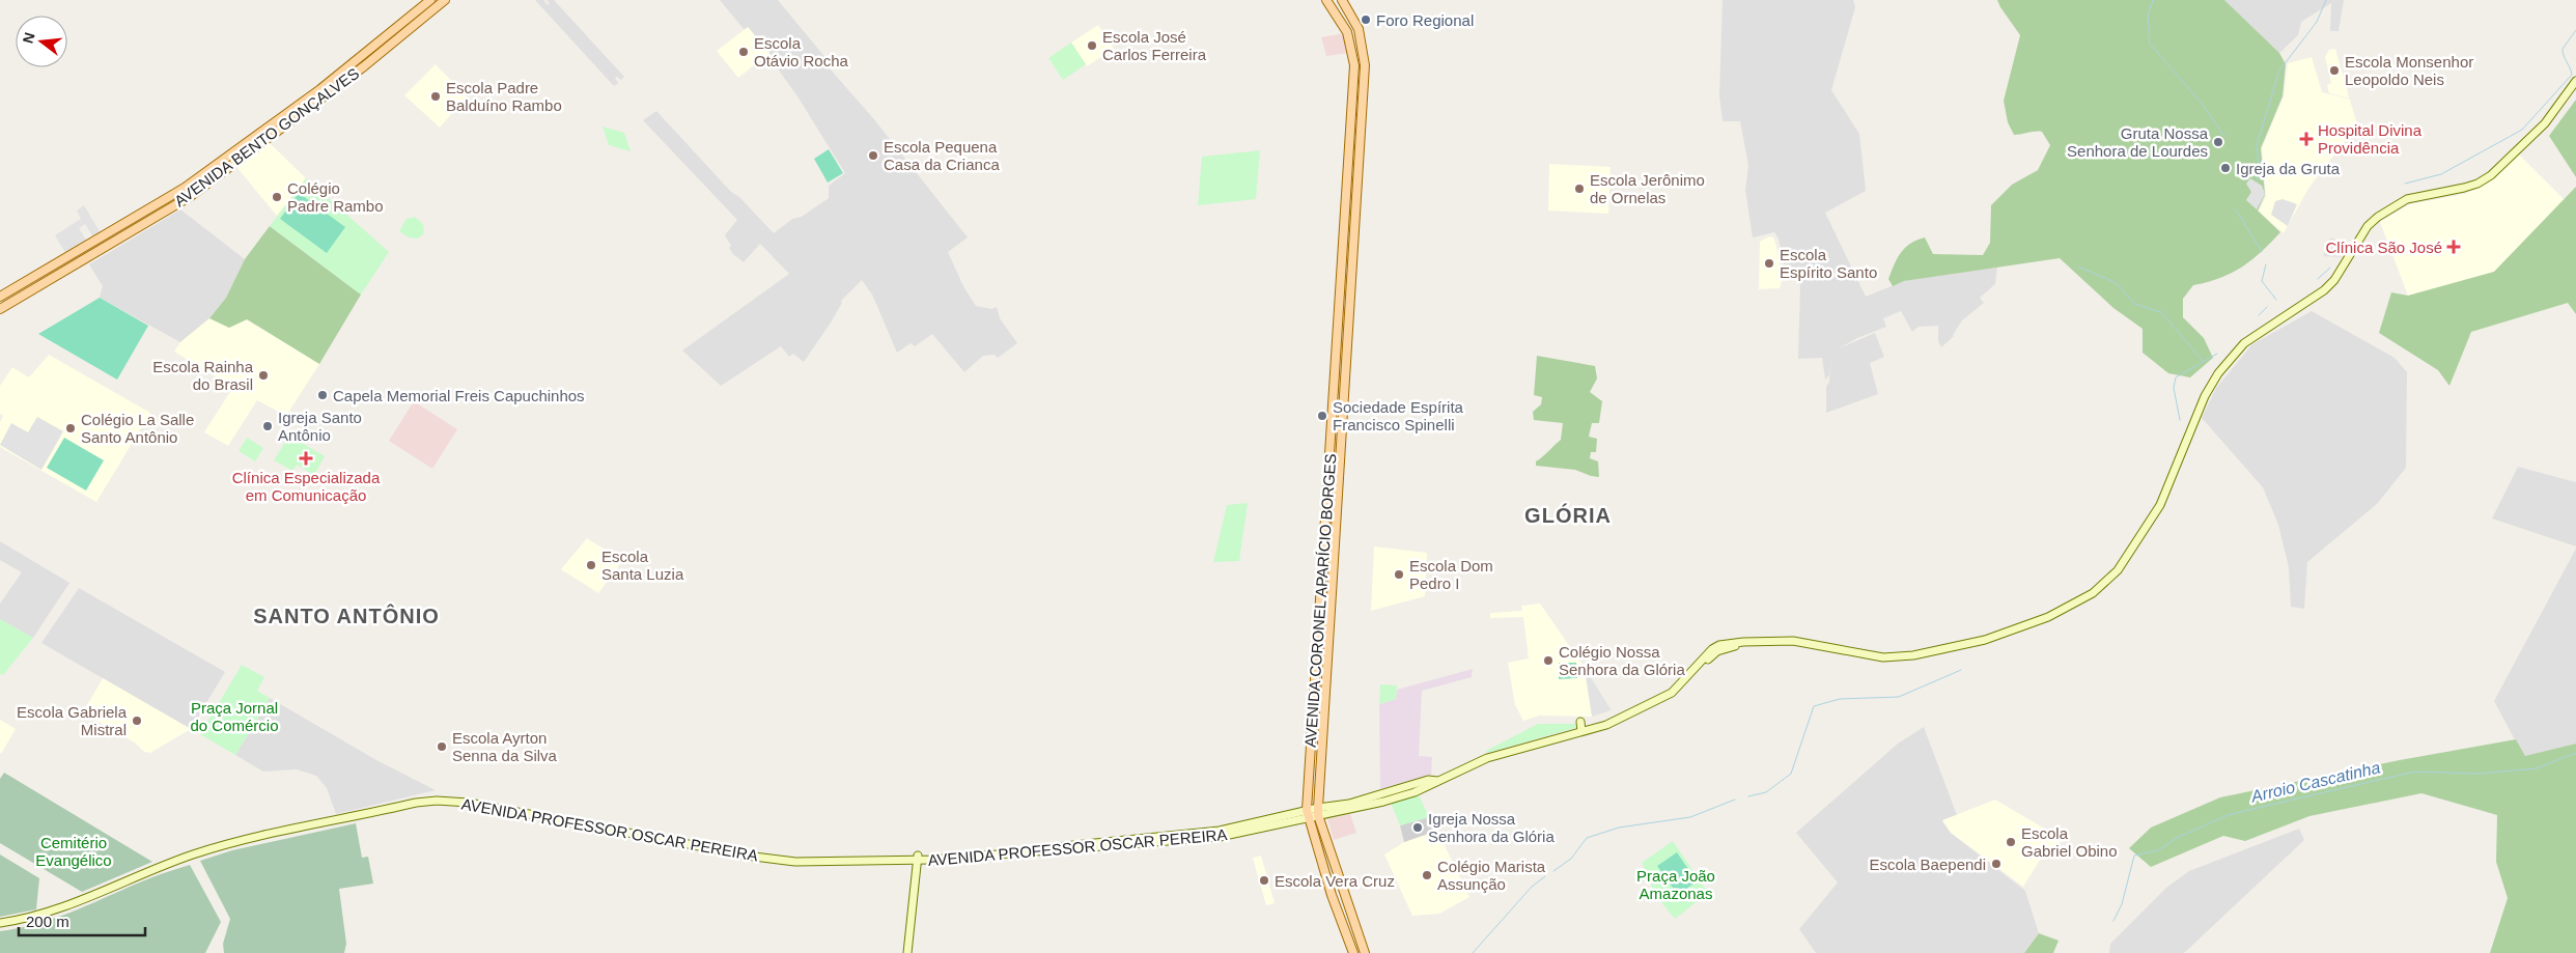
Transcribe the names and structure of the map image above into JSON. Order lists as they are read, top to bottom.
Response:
{
  "streets": {
    "main road": ["AVENIDA BENTO GONÇALVES", "AVENIDA CORONEL APARÍCIO BORGES", "AVENIDA PROFESSOR OSCAR PEREIRA"]
  },
  "crossings": [
    ["AVENIDA CORONEL APARÍCIO BORGES", "AVENIDA PROFESSOR OSCAR PEREIRA"]
  ],
  "districts": ["GLÓRIA", "SANTO ANTÔNIO"],
  "water": ["Arroio Cascatinha"],
  "parks": ["Praça Jornal do Comércio", "Cemitério Evangélico", "Praça João Amazonas"],
  "places": {
    "other": [
      "Foro Regional",
      "Escola José Carlos Ferreira",
      "Escola Otávio Rocha",
      "Escola Monsenhor Leopoldo Neis",
      "Escola Padre Balduíno Rambo",
      "Gruta Nossa Senhora de Lourdes",
      "Escola Pequena Casa da Crianca",
      "Igreja da Gruta",
      "Escola Jerônimo de Ornelas",
      "Colégio Padre Rambo",
      "Escola Espírito Santo",
      "Escola Rainha do Brasil",
      "Capela Memorial Freis Capuchinhos",
      "Sociedade Espírita Francisco Spinelli",
      "Igreja Santo Antônio",
      "Colégio La Salle Santo Antônio",
      "Escola Santa Luzia",
      "Escola Dom Pedro I",
      "Colégio Nossa Senhora da Glória",
      "Escola Gabriela Mistral",
      "Escola Ayrton Senna da Silva",
      "Igreja Nossa Senhora da Glória",
      "Escola Gabriel Obino",
      "Escola Baependi",
      "Colégio Marista Assunção",
      "Escola Vera Cruz"
    ],
    "health": ["Hospital Divina Providência", "Clínica São José", "Clínica Especializada em Comunicação"]
  },
  "scale_bar": "200 m",
  "north": "left"
}
